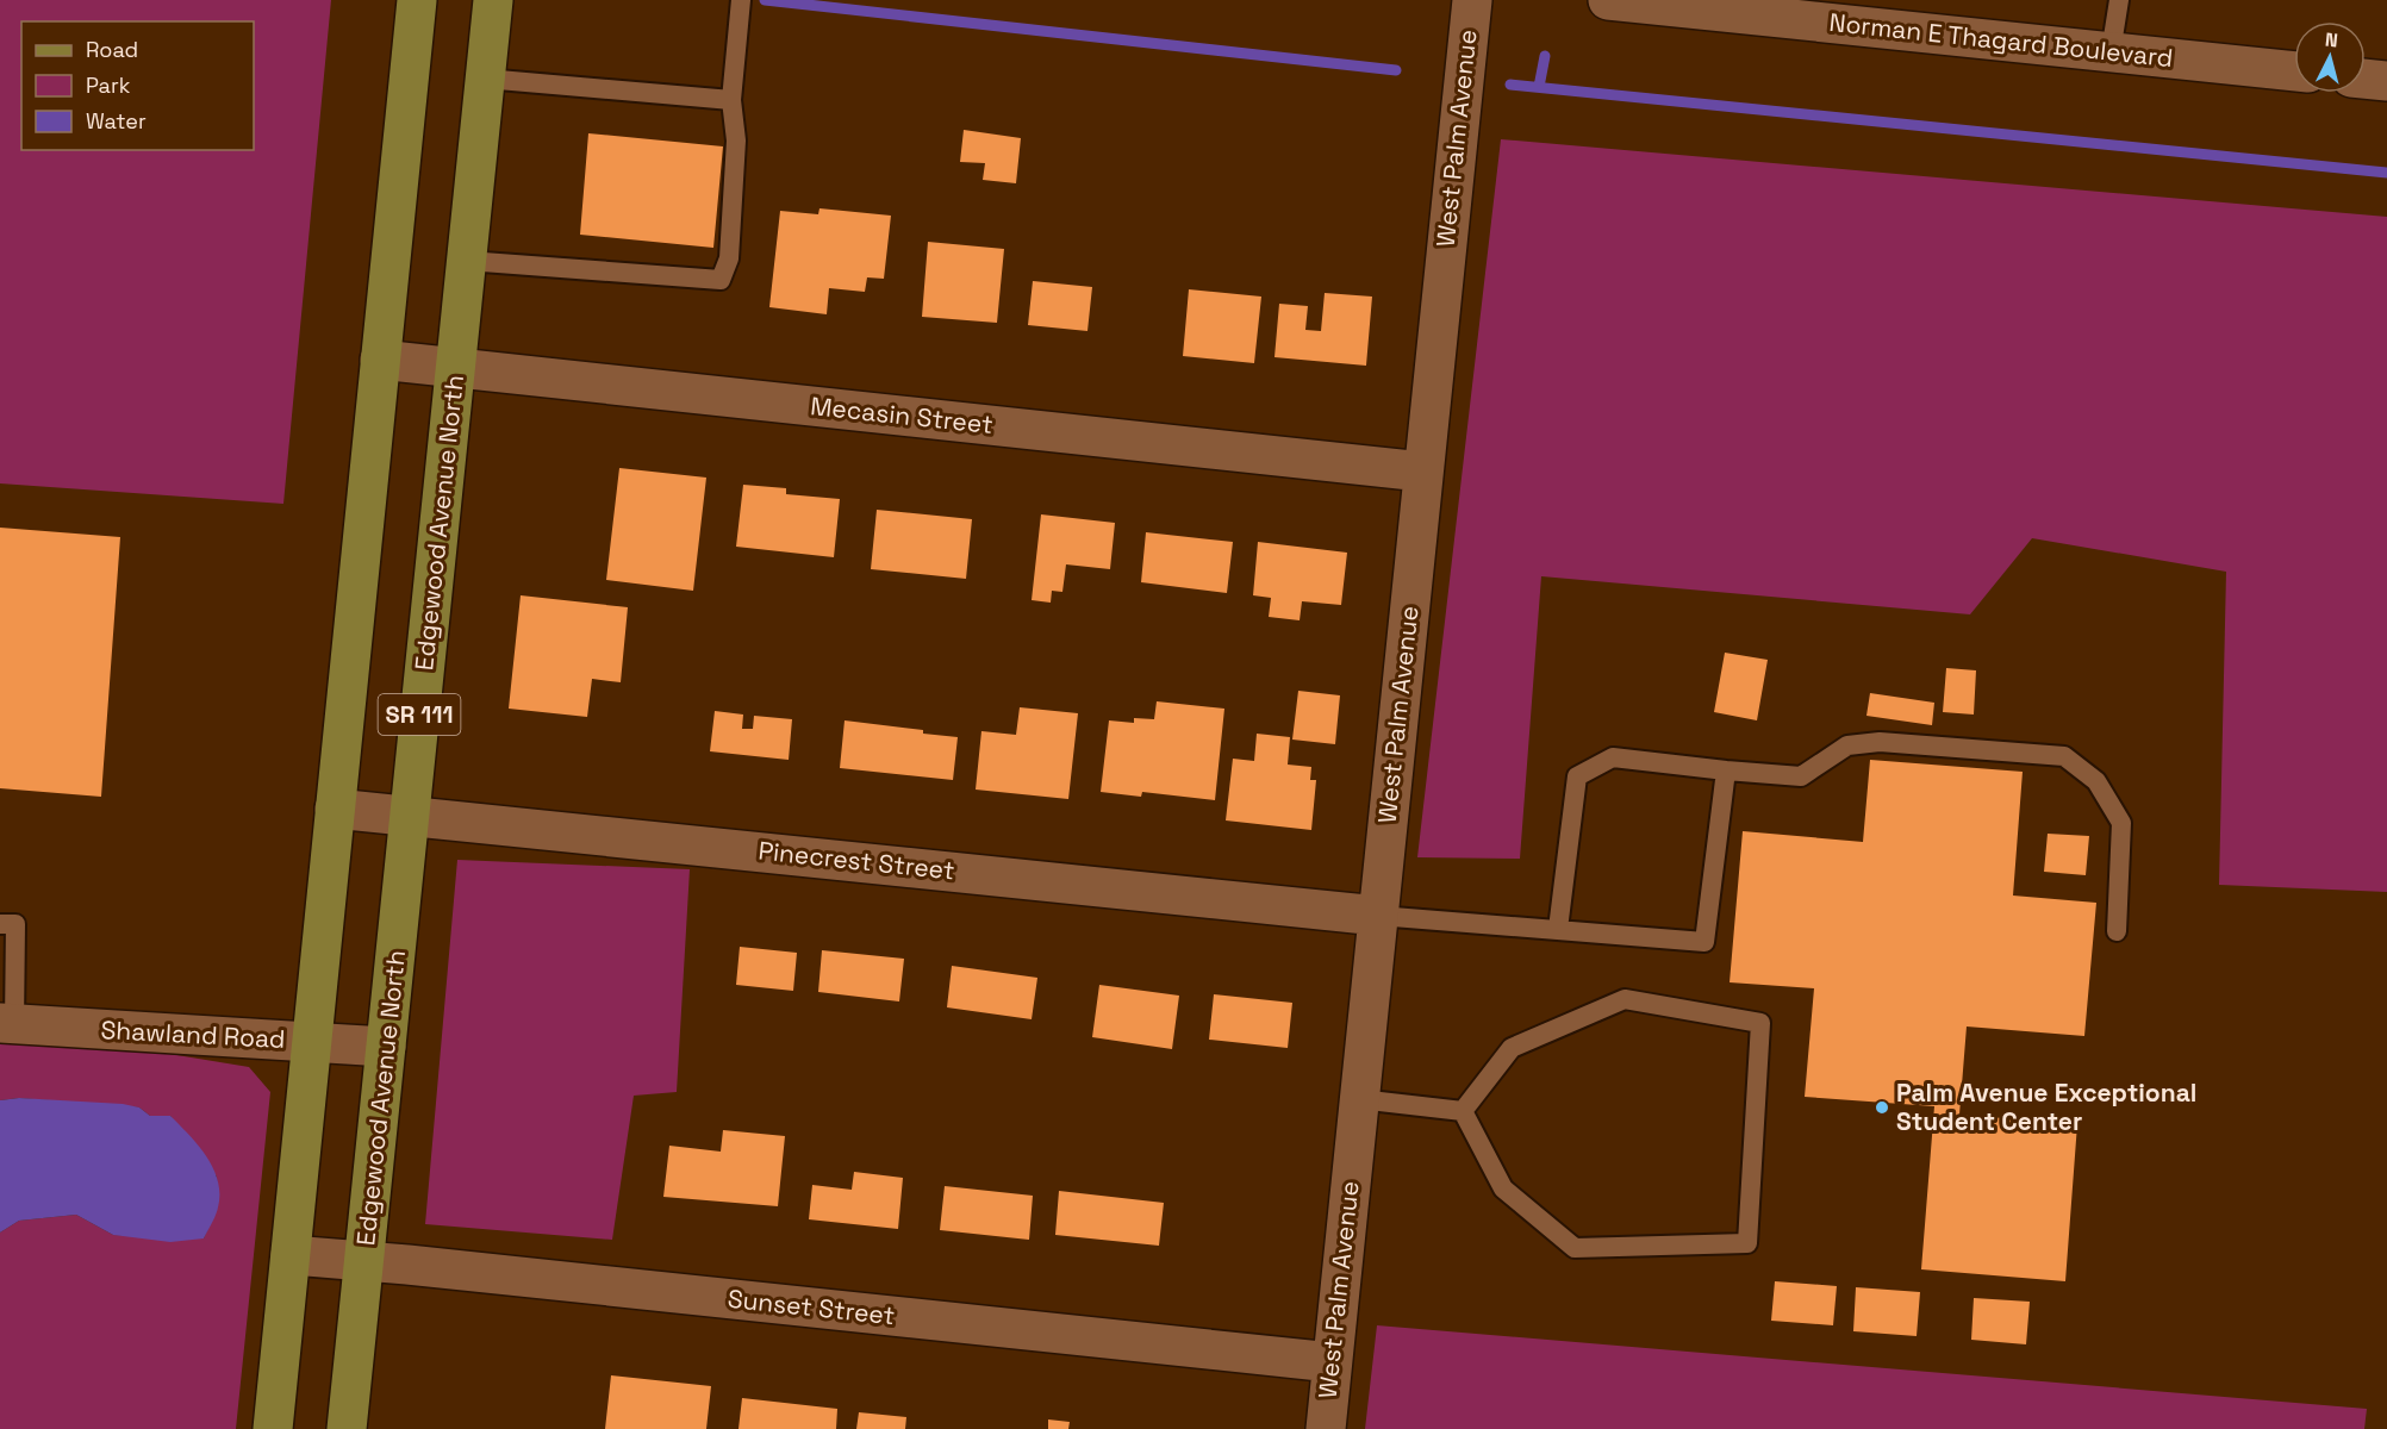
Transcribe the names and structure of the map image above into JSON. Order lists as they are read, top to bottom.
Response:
{
  "streets": {
    "main road": ["Edgewood Avenue North", "SR 111"],
    "street": [
      "Norman E Thagard Boulevard",
      "West Palm Avenue",
      "Mecasin Street",
      "Pinecrest Street",
      "Shawland Road",
      "Sunset Street"
    ]
  },
  "crossings": [
    ["West Palm Avenue", "Mecasin Street"],
    ["West Palm Avenue", "Pinecrest Street"],
    ["West Palm Avenue", "Sunset Street"],
    ["Mecasin Street", "Edgewood Avenue North"],
    ["Mecasin Street", "SR 111"],
    ["Edgewood Avenue North", "Pinecrest Street"],
    ["Edgewood Avenue North", "Shawland Road"],
    ["Edgewood Avenue North", "Sunset Street"],
    ["SR 111", "Pinecrest Street"],
    ["SR 111", "Shawland Road"],
    ["SR 111", "Sunset Street"]
  ],
  "places": ["Palm Avenue Exceptional Student Center"],
  "legend": ["Road", "Park", "Water"],
  "north": "top"
}
